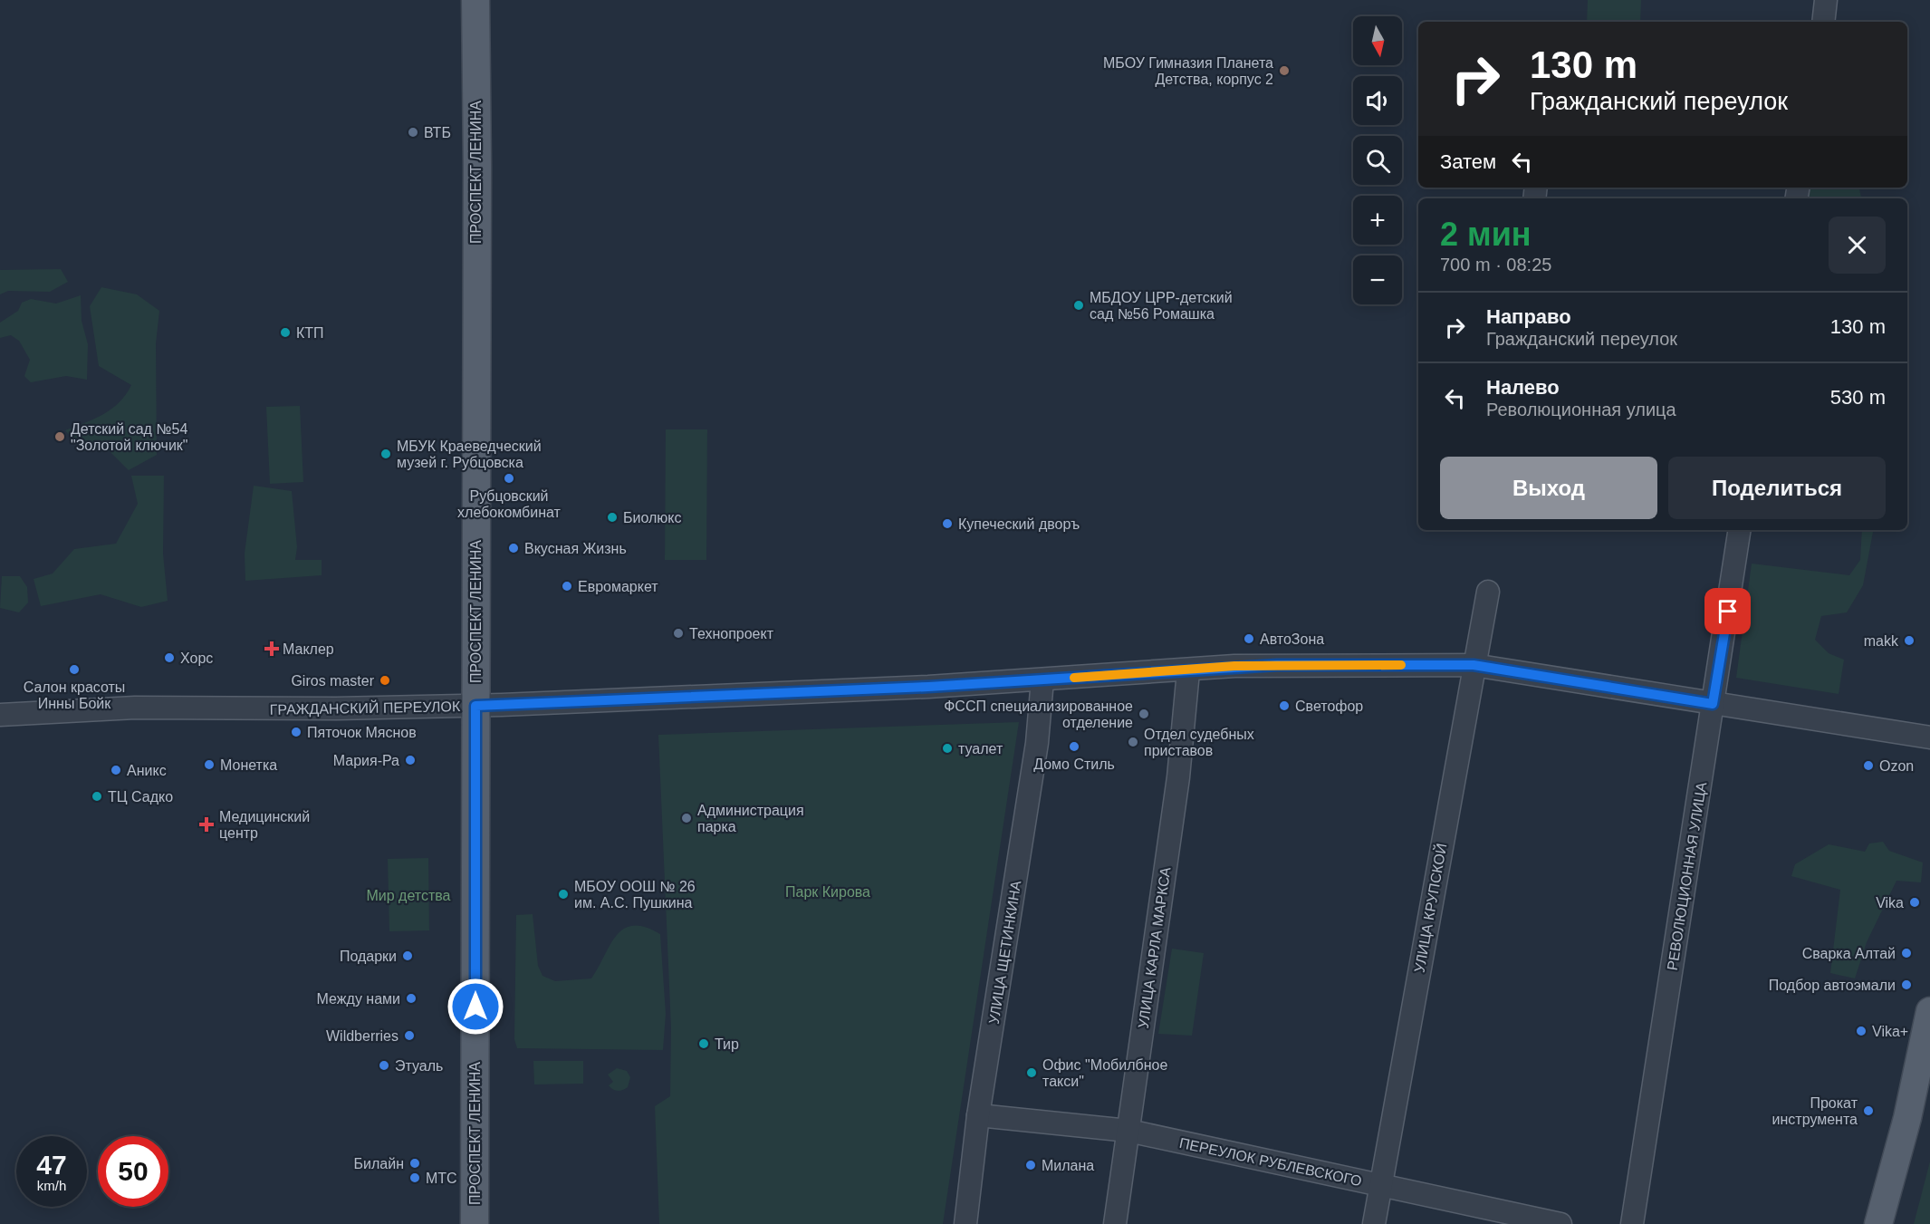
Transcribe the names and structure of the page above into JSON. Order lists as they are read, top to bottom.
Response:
{
  "streets": {
    "main road": ["ПРОСПЕКТ ЛЕНИНА"],
    "street": [
      "ГРАЖДАНСКИЙ ПЕРЕУЛОК",
      "РЕВОЛЮЦИОННАЯ УЛИЦА",
      "УЛИЦА КРУПСКОЙ",
      "УЛИЦА КАРЛА МАРКСА",
      "УЛИЦА ЩЕТИНКИНА",
      "ПЕРЕУЛОК РУБЛЕВСКОГО"
    ]
  },
  "crossings": [
    ["ПРОСПЕКТ ЛЕНИНА", "ГРАЖДАНСКИЙ ПЕРЕУЛОК"],
    ["ГРАЖДАНСКИЙ ПЕРЕУЛОК", "РЕВОЛЮЦИОННАЯ УЛИЦА"],
    ["ГРАЖДАНСКИЙ ПЕРЕУЛОК", "УЛИЦА КРУПСКОЙ"],
    ["ГРАЖДАНСКИЙ ПЕРЕУЛОК", "УЛИЦА КАРЛА МАРКСА"],
    ["ГРАЖДАНСКИЙ ПЕРЕУЛОК", "УЛИЦА ЩЕТИНКИНА"],
    ["УЛИЦА КРУПСКОЙ", "ПЕРЕУЛОК РУБЛЕВСКОГО"],
    ["УЛИЦА КАРЛА МАРКСА", "ПЕРЕУЛОК РУБЛЕВСКОГО"],
    ["УЛИЦА ЩЕТИНКИНА", "ПЕРЕУЛОК РУБЛЕВСКОГО"]
  ],
  "parks": ["Парк Кирова", "Мир детства"],
  "places": {
    "other": [
      "МБОУ Гимназия Планета Детства, корпус 2",
      "ВТБ",
      "МБДОУ ЦРР-детский сад №56 Ромашка",
      "КТП",
      "Детский сад №54 \"Золотой ключик\"",
      "МБУК Краеведческий музей г. Рубцовска",
      "Рубцовский хлебокомбинат",
      "Биолюкс",
      "Купеческий дворъ",
      "Вкусная Жизнь",
      "Евромаркет",
      "Технопроект",
      "АвтоЗона",
      "makk",
      "Хорс",
      "Салон красоты Инны Бойк",
      "Giros master",
      "Светофор",
      "ФССП специализированное отделение",
      "Пяточок Мяснов",
      "Отдел судебных приставов",
      "Домо Стиль",
      "туалет",
      "Мария-Ра",
      "Монетка",
      "Ozon",
      "Аникс",
      "ТЦ Садко",
      "Администрация парка",
      "МБОУ ООШ № 26 им. А.С. Пушкина",
      "Vika",
      "Сварка Алтай",
      "Подарки",
      "Подбор автоэмали",
      "Между нами",
      "Vika+",
      "Wildberries",
      "Тир",
      "Этуаль",
      "Офис \"Мобилбное такси\"",
      "Прокат инструмента",
      "Билайн",
      "Милана",
      "МТС"
    ],
    "health": ["Маклер", "Медицинский центр"]
  },
  "north": "bottom",
  "page": {
    "map_buttons": ["+", "−"],
    "turn": ["130 m", "Гражданский переулок"],
    "then": "Затем",
    "heading": ["2 мин", "700 m · 08:25"],
    "list": [
      {
        "name": "Направо",
        "note": "Гражданский переулок",
        "value": "130 m"
      },
      {
        "name": "Налево",
        "note": "Революционная улица",
        "value": "530 m"
      }
    ],
    "buttons": ["Выход", "Поделиться"],
    "speed": "47 km/h",
    "limit": "50"
  }
}
